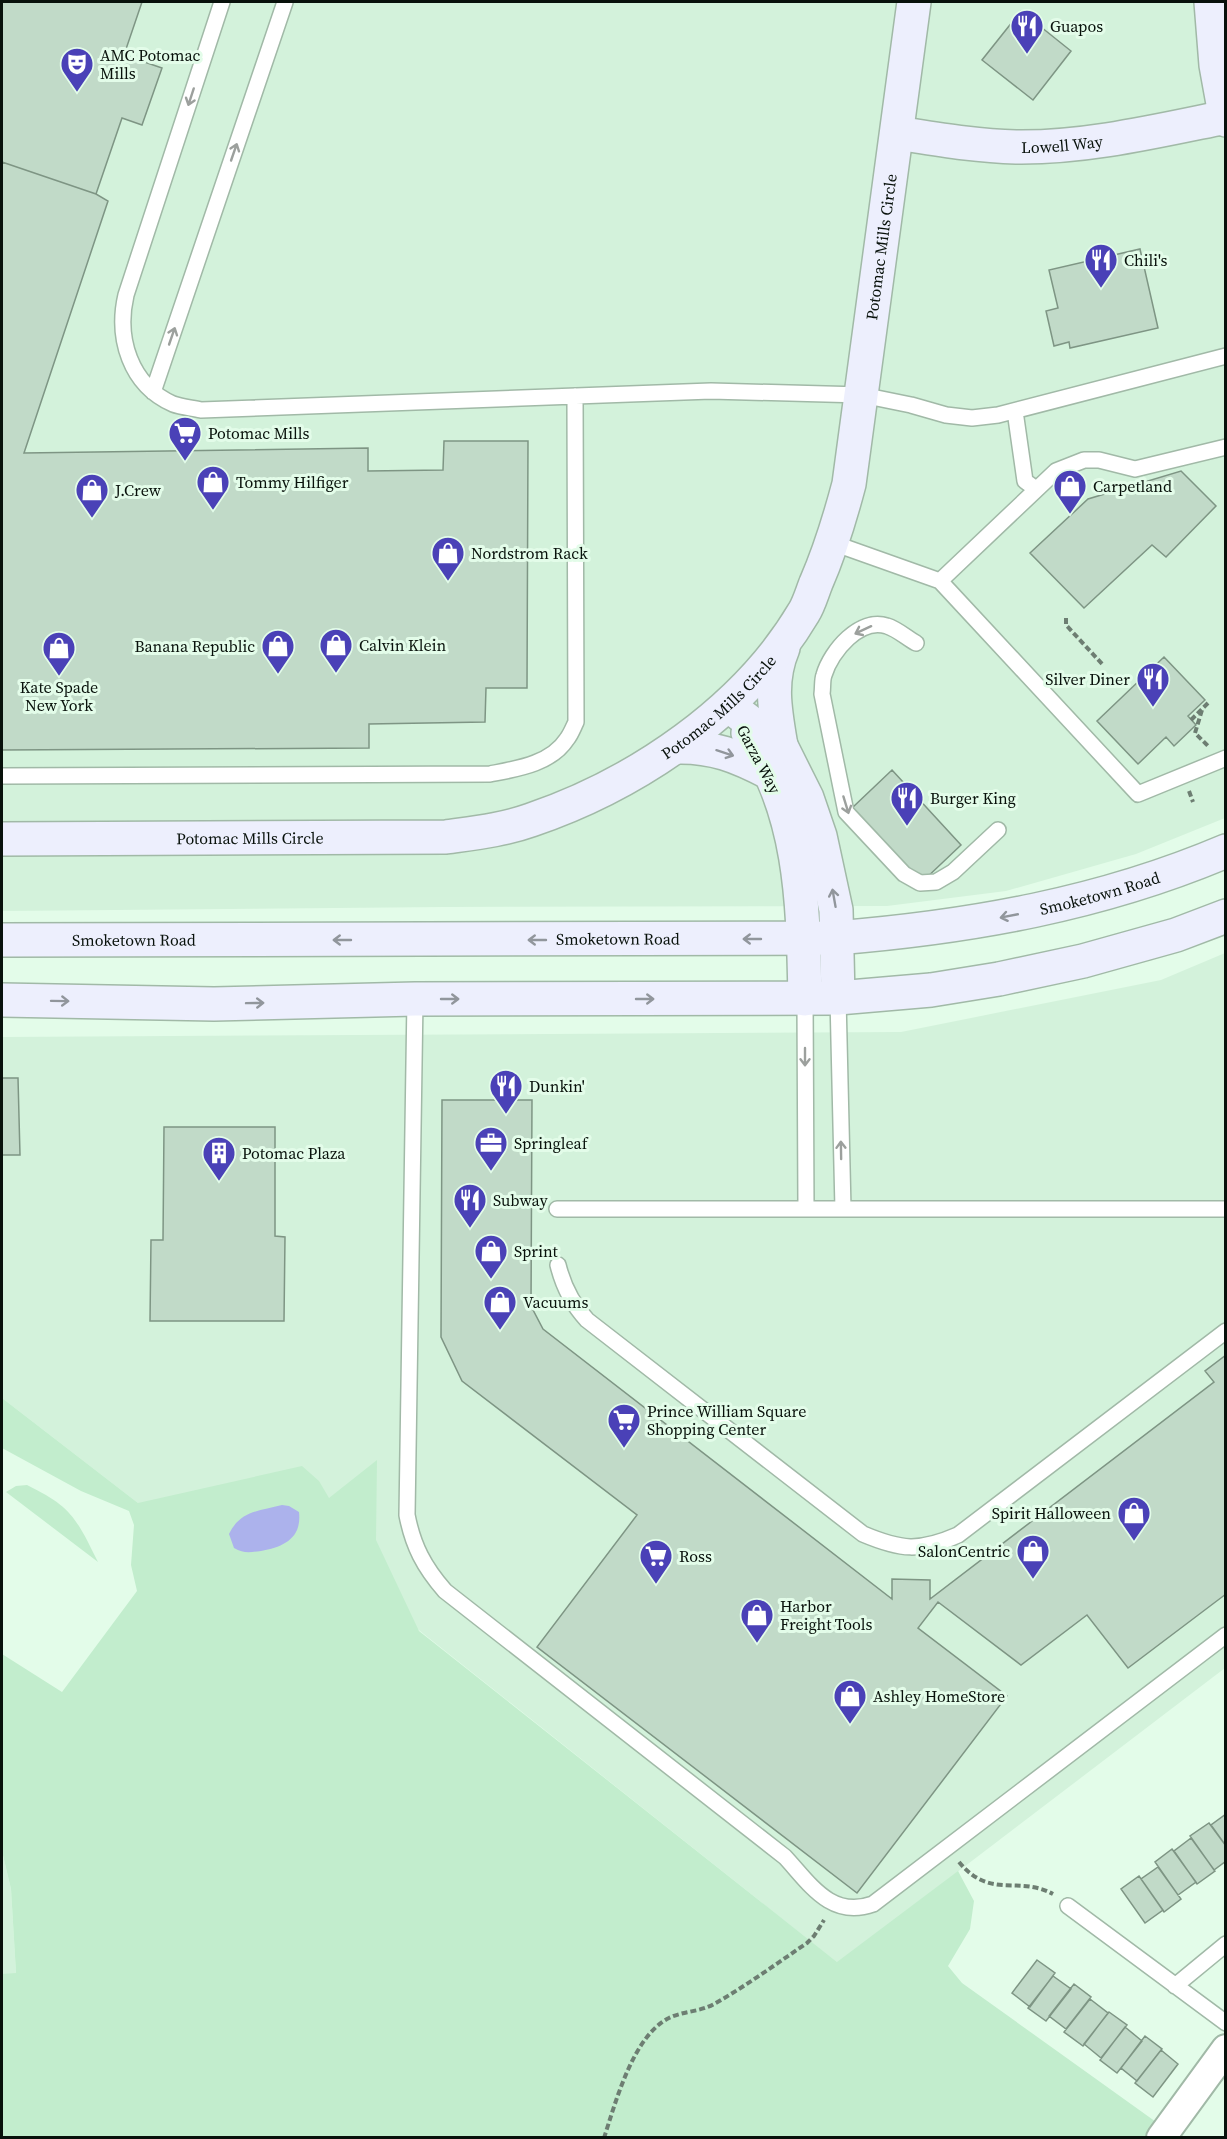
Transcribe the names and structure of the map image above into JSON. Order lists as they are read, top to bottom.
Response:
{
  "streets": {
    "street": [
      "Lowell Way",
      "Potomac Mills Circle",
      "Garza Way",
      "Smoketown Road"
    ]
  },
  "crossings": [
    ["Lowell Way", "Potomac Mills Circle"],
    ["Potomac Mills Circle", "Garza Way"],
    ["Garza Way", "Smoketown Road"]
  ],
  "places": {
    "restaurant": [
      "Guapos",
      "Chili's",
      "Silver Diner",
      "Burger King",
      "Dunkin'",
      "Subway"
    ],
    "theatre": ["AMC Potomac Mills"],
    "supermarket": ["Potomac Mills", "Prince William Square Shopping Center", "Ross"],
    "shop": [
      "Tommy Hilfiger",
      "Carpetland",
      "J.Crew",
      "Nordstrom Rack",
      "Calvin Klein",
      "Banana Republic",
      "Kate Spade New York",
      "Sprint",
      "Vacuums",
      "Spirit Halloween",
      "SalonCentric",
      "Harbor Freight Tools",
      "Ashley HomeStore"
    ],
    "office": ["Springleaf"],
    "building": ["Potomac Plaza"]
  }
}
